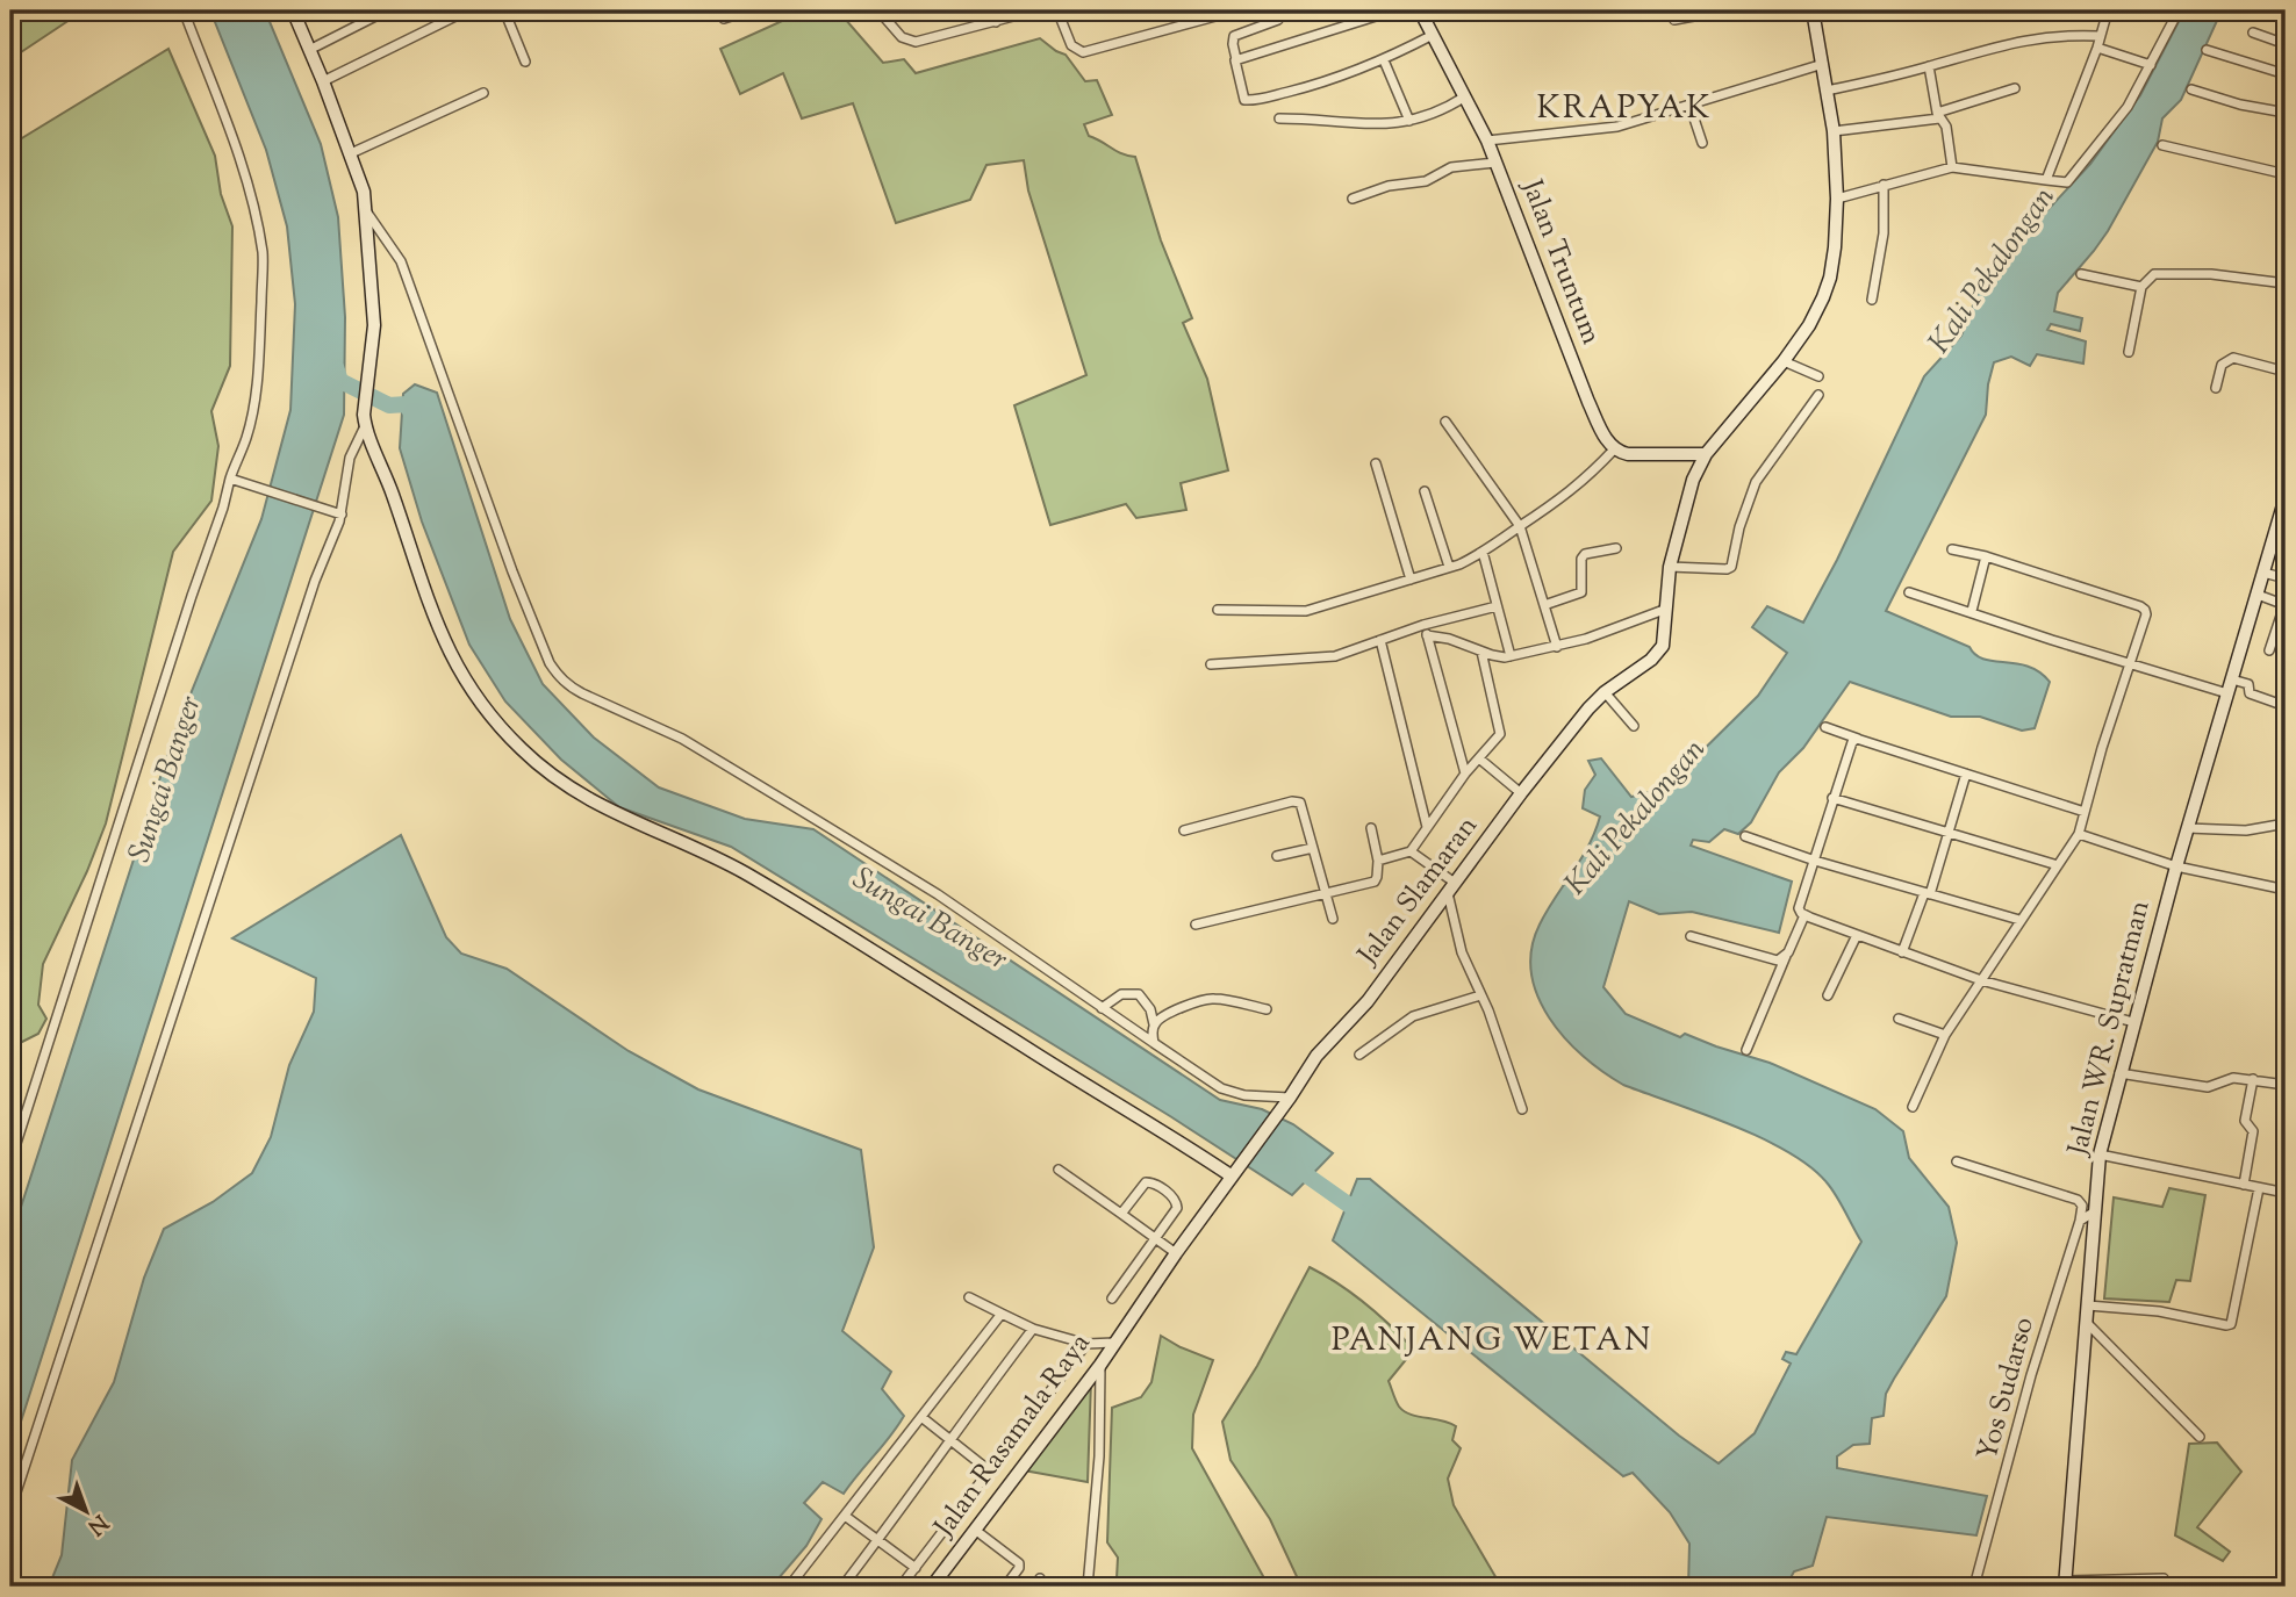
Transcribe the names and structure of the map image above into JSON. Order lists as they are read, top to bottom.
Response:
{
  "streets": {
    "street": [
      "Jalan Truntum",
      "Jalan Slamaran",
      "Jalan WR. Supratman",
      "Yos Sudarso",
      "Jalan Rasamala Raya"
    ]
  },
  "crossings": [
    ["Jalan Slamaran", "Jalan Rasamala Raya"]
  ],
  "districts": ["KRAPYAK", "PANJANG WETAN"],
  "water": ["Kali Pekalongan", "Sungai Banger"],
  "north": "bottom right"
}
